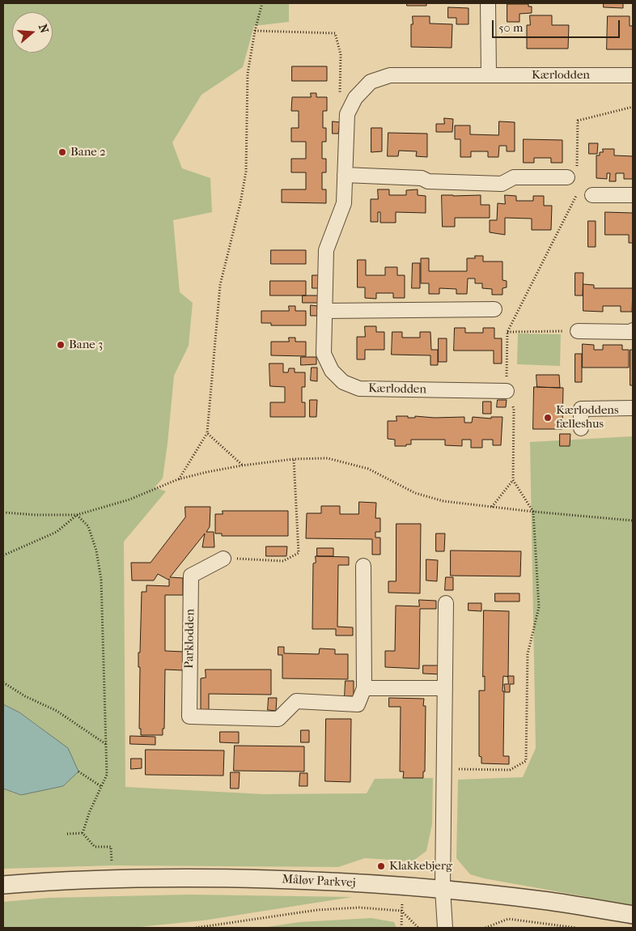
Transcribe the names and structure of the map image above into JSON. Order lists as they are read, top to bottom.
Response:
{
  "streets": {
    "street": ["Kærlodden", "Parklodden", "Måløv Parkvej"]
  },
  "places": [
    "Bane 2",
    "Bane 3",
    "Kærloddens fælleshus",
    "Klakkebjerg"
  ],
  "scale_bar": "50 m",
  "north": "right"
}
